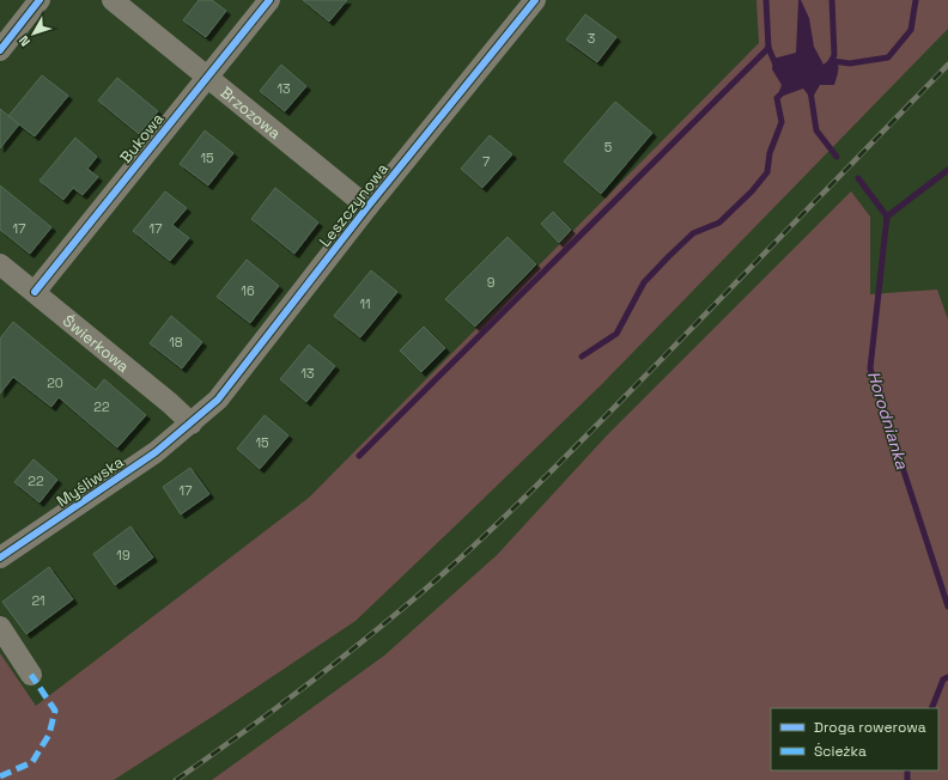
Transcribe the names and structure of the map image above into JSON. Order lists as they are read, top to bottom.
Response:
{
  "streets": {
    "street": [
      "Brzozowa",
      "Bukowa",
      "Leszczynowa",
      "Świerkowa",
      "Myśliwska"
    ]
  },
  "crossings": [
    ["Brzozowa", "Bukowa"],
    ["Brzozowa", "Leszczynowa"],
    ["Bukowa", "Świerkowa"],
    ["Leszczynowa", "Świerkowa"],
    ["Leszczynowa", "Myśliwska"],
    ["Świerkowa", "Myśliwska"]
  ],
  "water": ["Horodnianka"],
  "house_numbers": [
    "3",
    "13",
    "5",
    "15",
    "7",
    "17",
    "17",
    "9",
    "16",
    "11",
    "18",
    "13",
    "20",
    "22",
    "15",
    "22",
    "17",
    "19",
    "21"
  ],
  "legend": ["Droga rowerowa", "Ścieżka"],
  "north": "bottom left"
}
